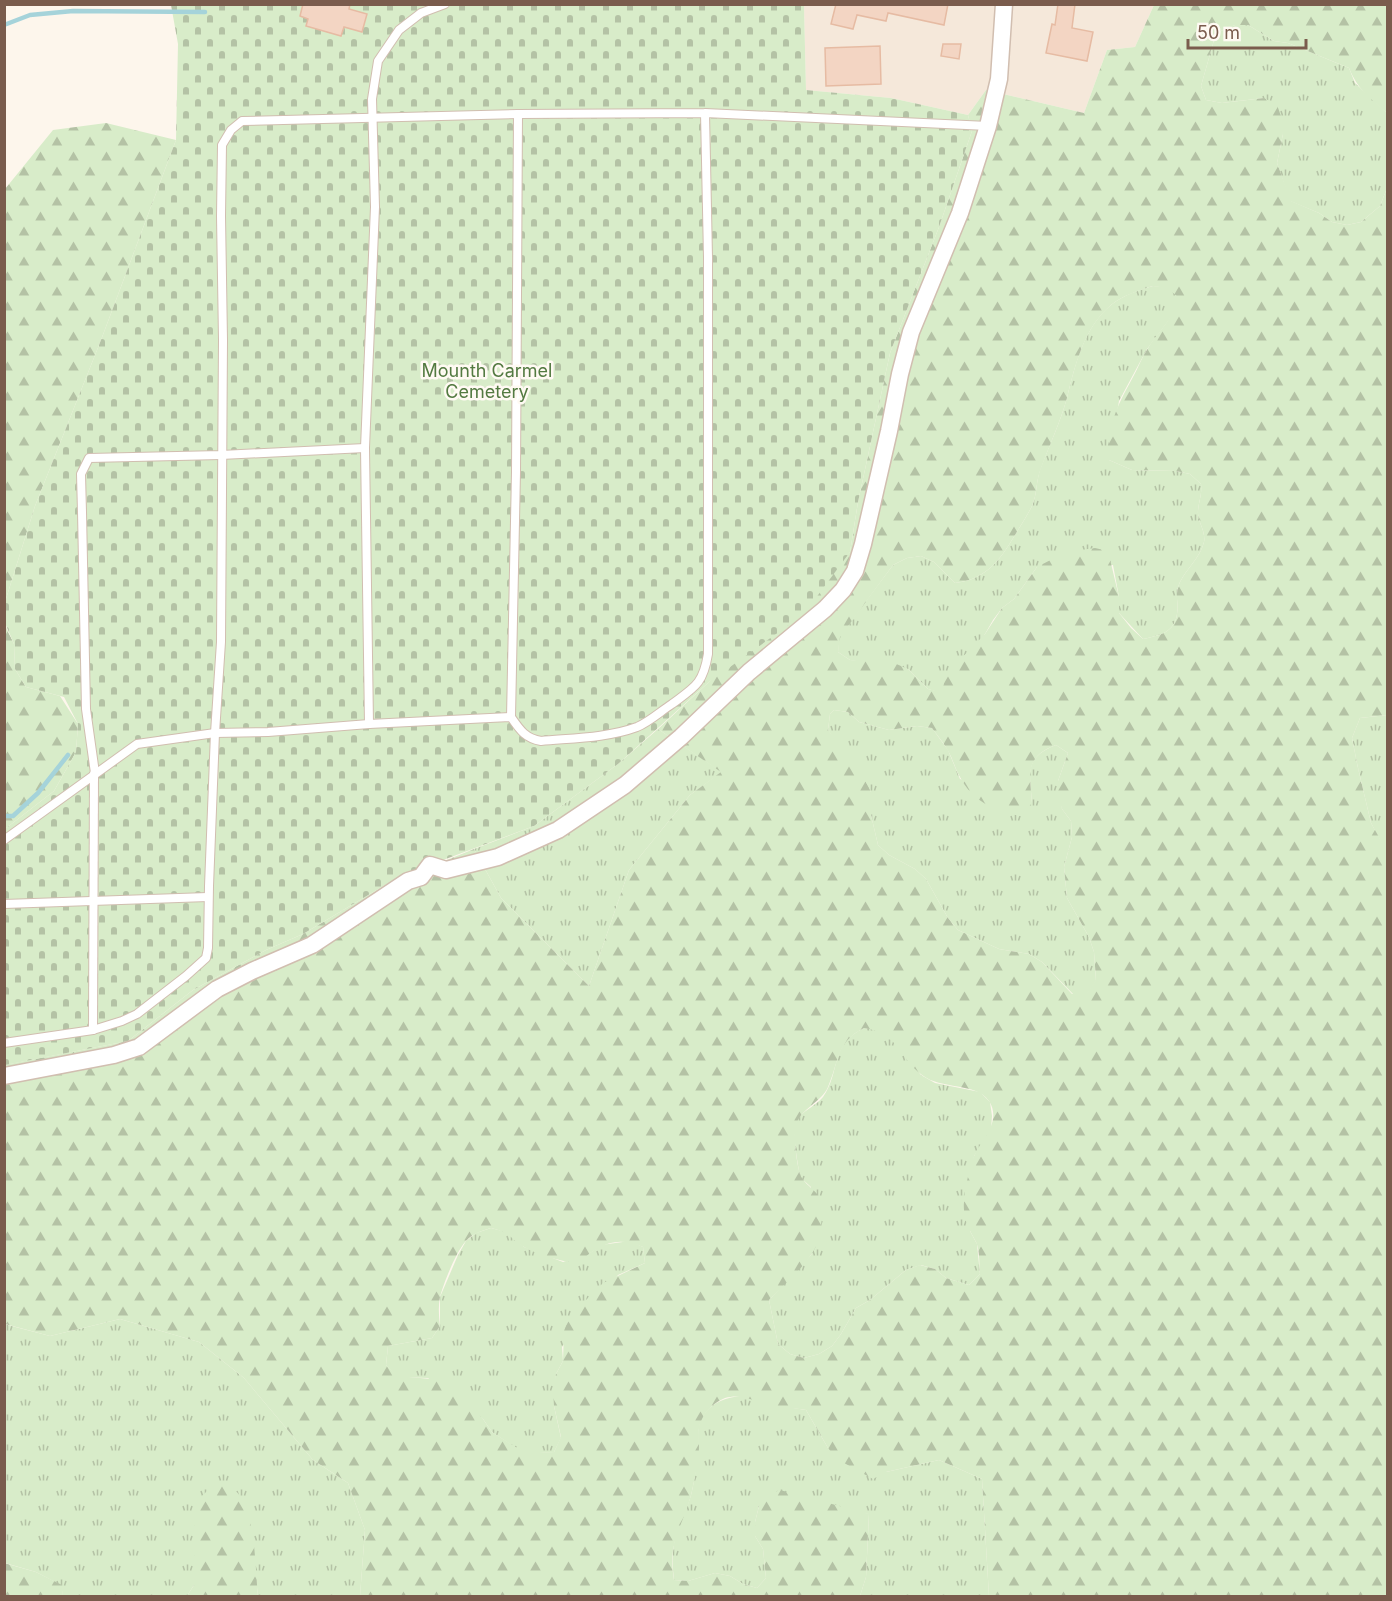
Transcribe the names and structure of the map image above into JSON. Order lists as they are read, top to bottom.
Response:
{
  "parks": ["Mounth Carmel Cemetery"],
  "scale_bar": "50 m"
}
